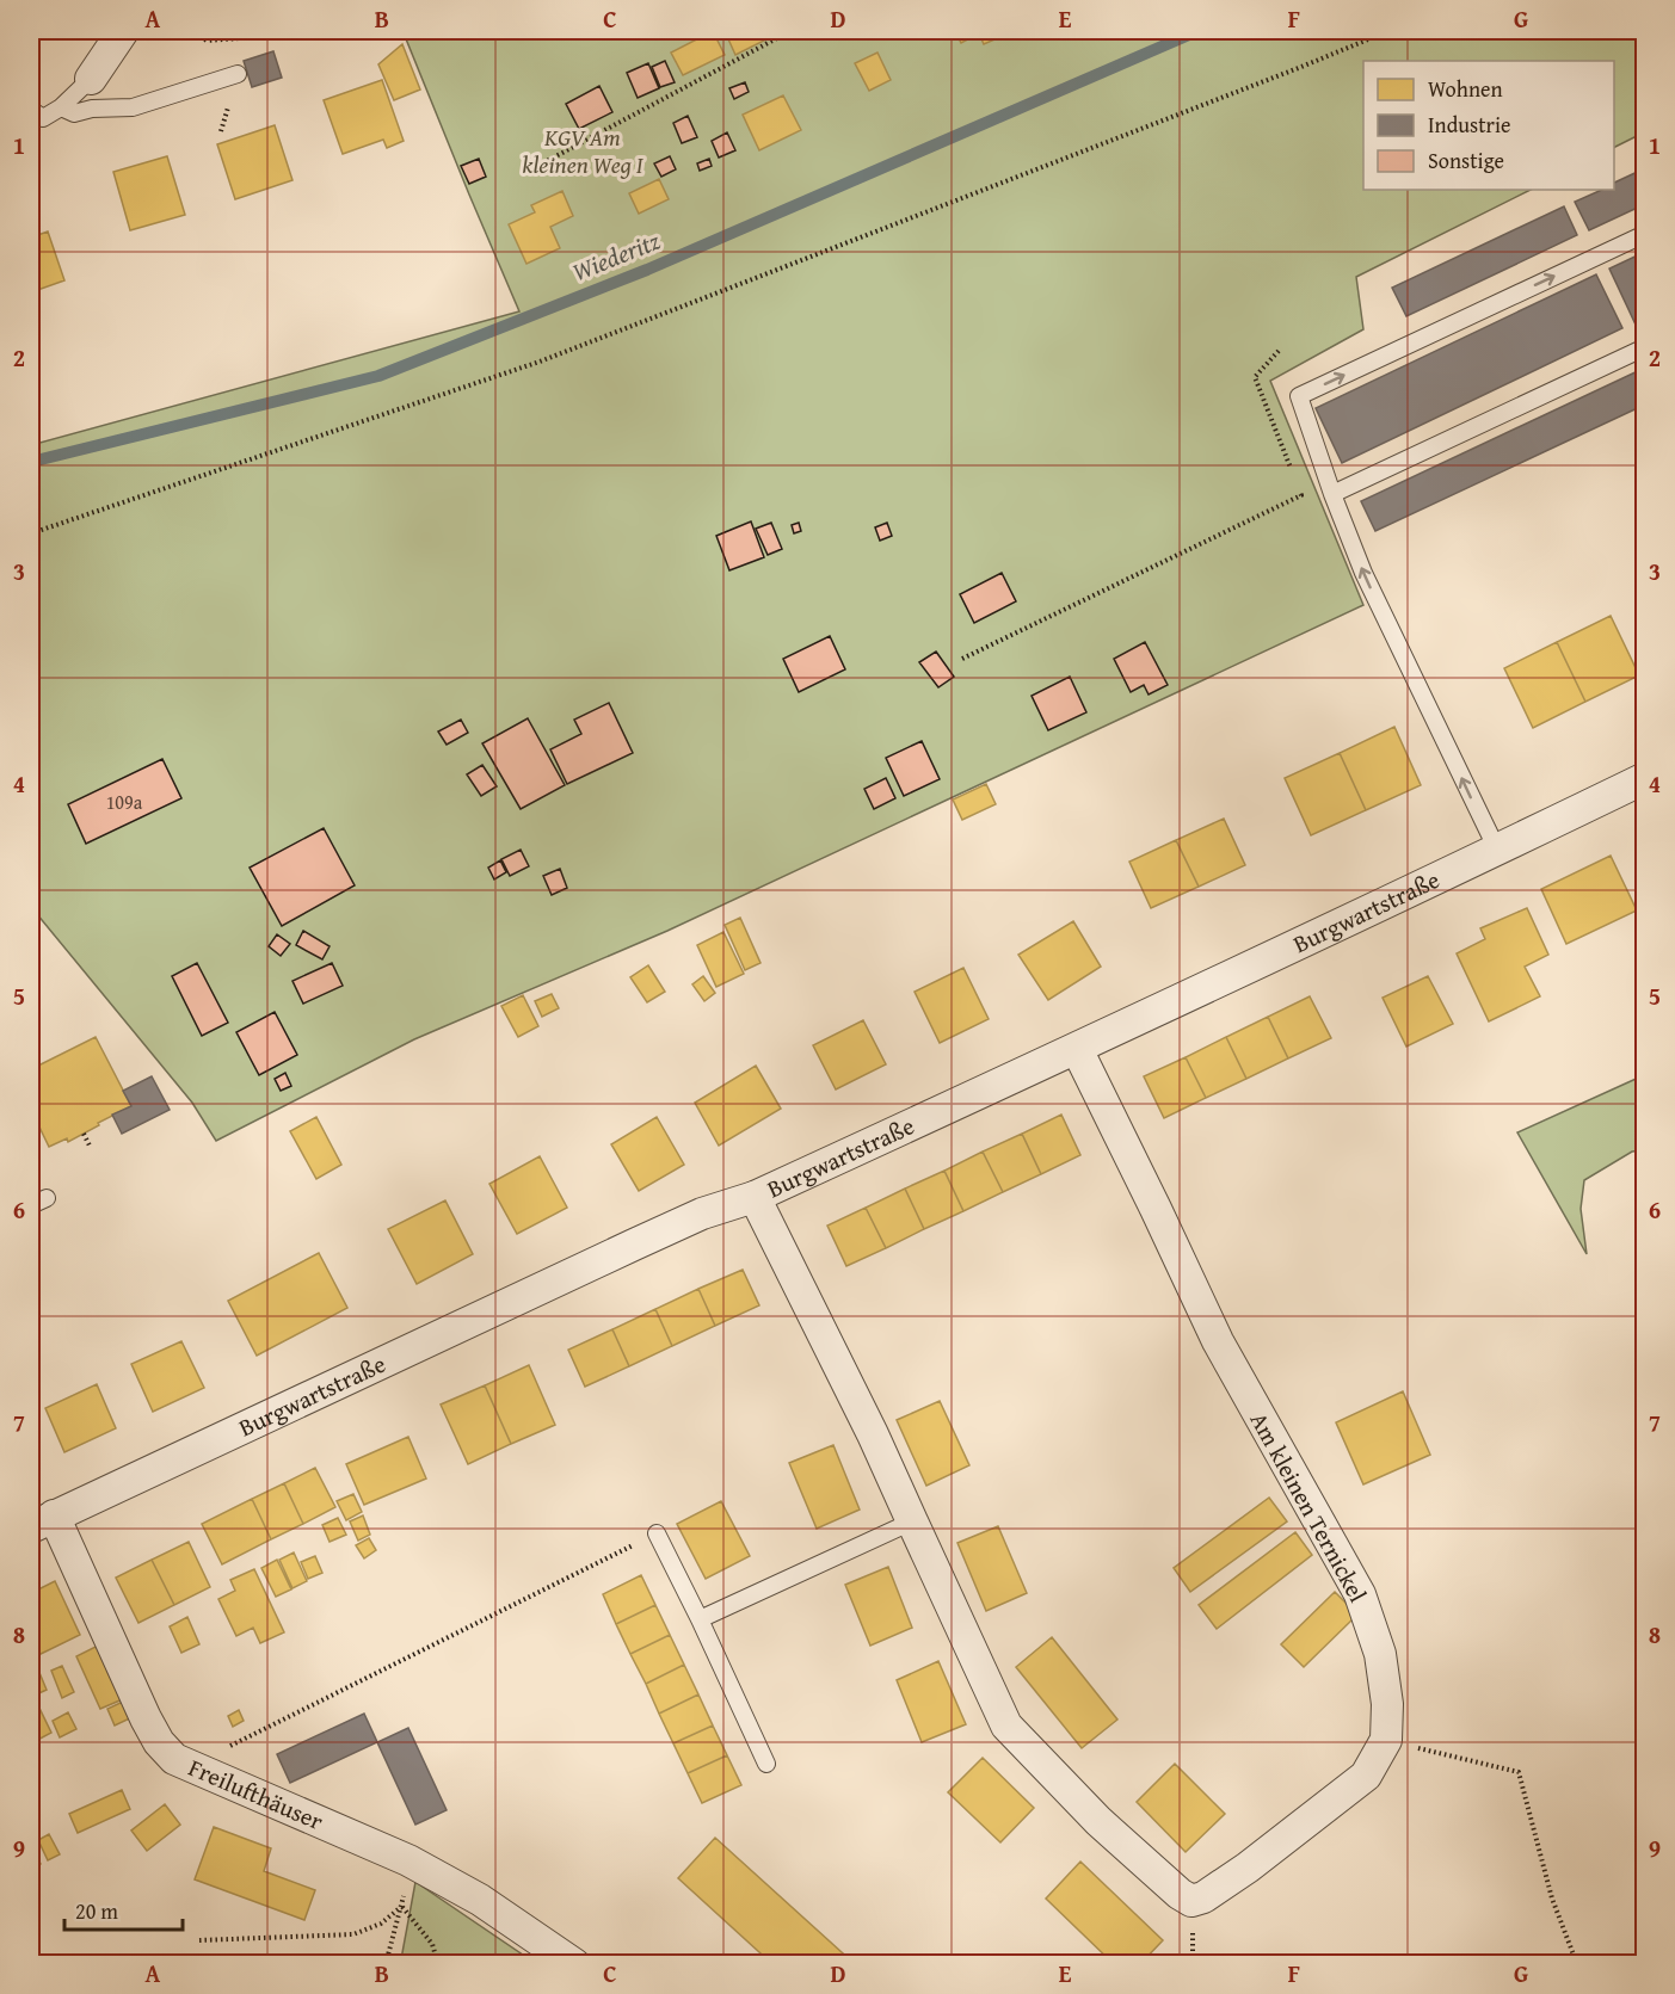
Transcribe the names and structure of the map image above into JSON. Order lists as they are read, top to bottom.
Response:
{
  "streets": {
    "street": ["Burgwartstraße", "Am kleinen Ternickel", "Freilufthäuser"]
  },
  "crossings": [
    ["Burgwartstraße", "Am kleinen Ternickel"],
    ["Burgwartstraße", "Freilufthäuser"]
  ],
  "water": ["Wiederitz"],
  "parks": ["KGV Am kleinen Weg I"],
  "house_numbers": ["109a"],
  "legend": ["Wohnen", "Industrie", "Sonstige"],
  "scale_bar": "20 m",
  "grid": {
    "columns": [
      "A",
      "B",
      "C",
      "D",
      "E",
      "F",
      "G"
    ],
    "rows": [
      "1",
      "2",
      "3",
      "4",
      "5",
      "6",
      "7",
      "8",
      "9"
    ]
  }
}
